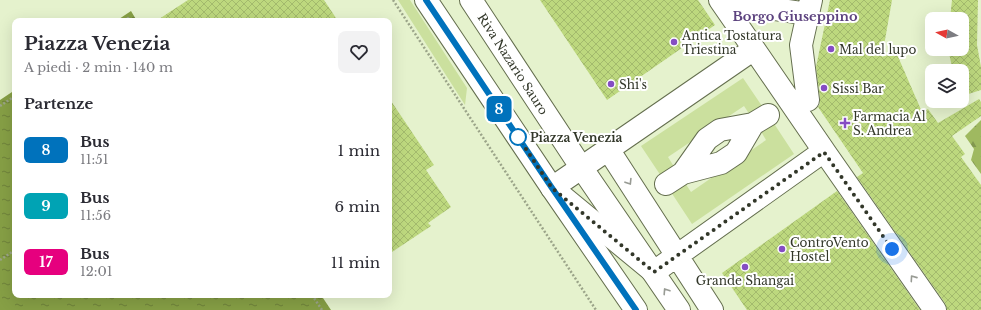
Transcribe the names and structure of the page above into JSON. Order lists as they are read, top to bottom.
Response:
{
  "streets": {
    "street": ["Riva Nazario Sauro"]
  },
  "districts": ["Borgo Giuseppino"],
  "places": {
    "other": [
      "Antica Tostatura Triestina",
      "Mal del lupo",
      "Shi's",
      "Sissi Bar",
      "Piazza Venezia",
      "ControVento Hostel",
      "Grande Shangai"
    ],
    "health": ["Farmacia Al S. Andrea"]
  },
  "lines": ["bus line 8"],
  "north": "left",
  "page": {
    "on_map": "8",
    "heading": [
      ["Piazza Venezia", "A piedi · 2 min · 140 m"],
      "Partenze"
    ],
    "list": [
      {
        "mark": "8",
        "name": "Bus",
        "note": "11:51",
        "value": "1 min"
      },
      {
        "mark": "9",
        "name": "Bus",
        "note": "11:56",
        "value": "6 min"
      },
      {
        "mark": "17",
        "name": "Bus",
        "note": "12:01",
        "value": "11 min"
      }
    ]
  }
}
